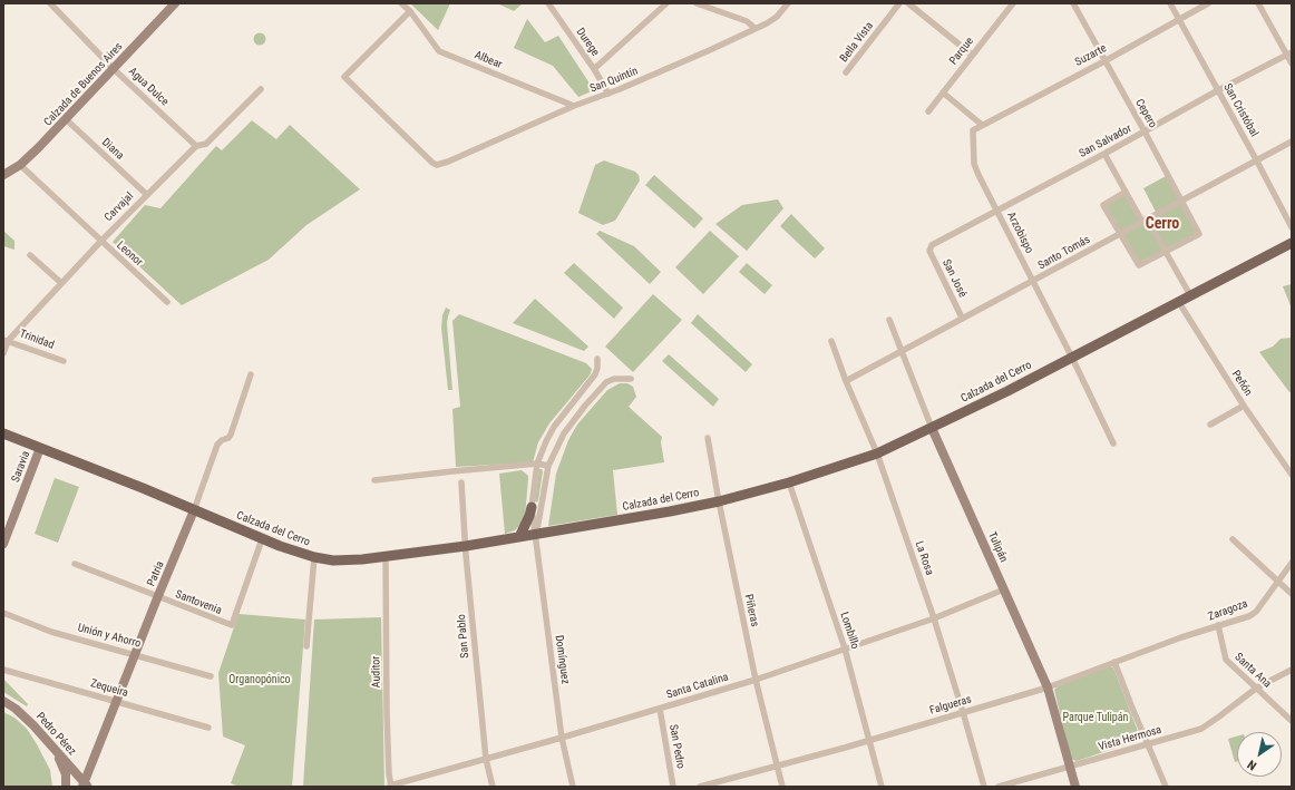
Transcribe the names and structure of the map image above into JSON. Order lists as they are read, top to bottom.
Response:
{
  "streets": {
    "main road": ["Calzada del Cerro"],
    "street": [
      "Durege",
      "Bella Vista",
      "Parque",
      "Suzarte",
      "Albear",
      "San Quintín",
      "Calzada de Buenos Aires",
      "Agua Dulce",
      "San Cristóbal",
      "Cepero",
      "San Salvador",
      "Diana",
      "Carvajal",
      "Arzobispo",
      "Santo Tomás",
      "Leonor",
      "San José",
      "Trinidad",
      "Peñón",
      "Saravia",
      "Tulipán",
      "La Rosa",
      "Patria",
      "Santovenia",
      "Piñeras",
      "Zaragoza",
      "Lombillo",
      "Unión y Ahorro",
      "San Pablo",
      "Domínguez",
      "Santa Ana",
      "Auditor",
      "Santa Catalina",
      "Zequeira",
      "Falgueras",
      "Pedro Pérez",
      "Vista Hermosa",
      "San Pedro"
    ]
  },
  "crossings": [
    ["Durege", "San Quintín"],
    ["Suzarte", "San Cristóbal"],
    ["Suzarte", "Cepero"],
    ["Suzarte", "Arzobispo"],
    ["Albear", "San Quintín"],
    ["Calzada de Buenos Aires", "Agua Dulce"],
    ["Calzada de Buenos Aires", "Diana"],
    ["Calzada de Buenos Aires", "Leonor"],
    ["Agua Dulce", "Carvajal"],
    ["San Cristóbal", "San Salvador"],
    ["San Cristóbal", "Santo Tomás"],
    ["Cepero", "San Salvador"],
    ["Cepero", "Santo Tomás"],
    ["San Salvador", "Arzobispo"],
    ["San Salvador", "San José"],
    ["Diana", "Carvajal"],
    ["Carvajal", "Leonor"],
    ["Carvajal", "Trinidad"],
    ["Arzobispo", "Santo Tomás"],
    ["Arzobispo", "Calzada del Cerro"],
    ["Santo Tomás", "San José"],
    ["Santo Tomás", "Tulipán"],
    ["Santo Tomás", "La Rosa"],
    ["Calzada del Cerro", "Peñón"],
    ["Calzada del Cerro", "Saravia"],
    ["Calzada del Cerro", "Tulipán"],
    ["Calzada del Cerro", "La Rosa"],
    ["Calzada del Cerro", "Patria"],
    ["Calzada del Cerro", "Santovenia"],
    ["Calzada del Cerro", "Piñeras"],
    ["Calzada del Cerro", "Lombillo"],
    ["Calzada del Cerro", "San Pablo"],
    ["Calzada del Cerro", "Domínguez"],
    ["Calzada del Cerro", "Auditor"],
    ["Tulipán", "Santa Catalina"],
    ["Tulipán", "Falgueras"],
    ["Tulipán", "Vista Hermosa"],
    ["La Rosa", "Santa Catalina"],
    ["La Rosa", "Falgueras"],
    ["Patria", "Santovenia"],
    ["Patria", "Unión y Ahorro"],
    ["Patria", "Zequeira"],
    ["Patria", "Pedro Pérez"],
    ["Piñeras", "Santa Catalina"],
    ["Piñeras", "Falgueras"],
    ["Zaragoza", "Santa Ana"],
    ["Zaragoza", "Falgueras"],
    ["Lombillo", "Santa Catalina"],
    ["Lombillo", "Falgueras"],
    ["San Pablo", "Santa Catalina"],
    ["Domínguez", "Santa Catalina"],
    ["Santa Ana", "Vista Hermosa"],
    ["Auditor", "Santa Catalina"],
    ["Santa Catalina", "San Pedro"]
  ],
  "districts": ["Cerro"],
  "parks": ["Organopónico", "Parque Tulipán"],
  "north": "bottom left"
}
